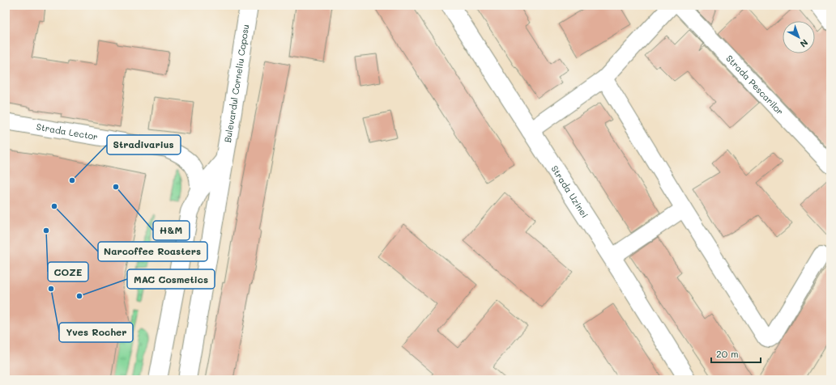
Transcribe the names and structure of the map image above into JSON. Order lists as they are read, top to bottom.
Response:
{
  "streets": {
    "street": [
      "Bulevardul Corneliu Coposu",
      "Strada Pescarilor",
      "Strada Lector",
      "Strada Uzinei"
    ]
  },
  "crossings": [
    ["Bulevardul Corneliu Coposu", "Strada Lector"]
  ],
  "places": [
    "Stradivarius",
    "H&M",
    "Narcoffee Roasters",
    "COZE",
    "Yves Rocher",
    "MAC Cosmetics"
  ],
  "scale_bar": "20 m",
  "north": "bottom right"
}
